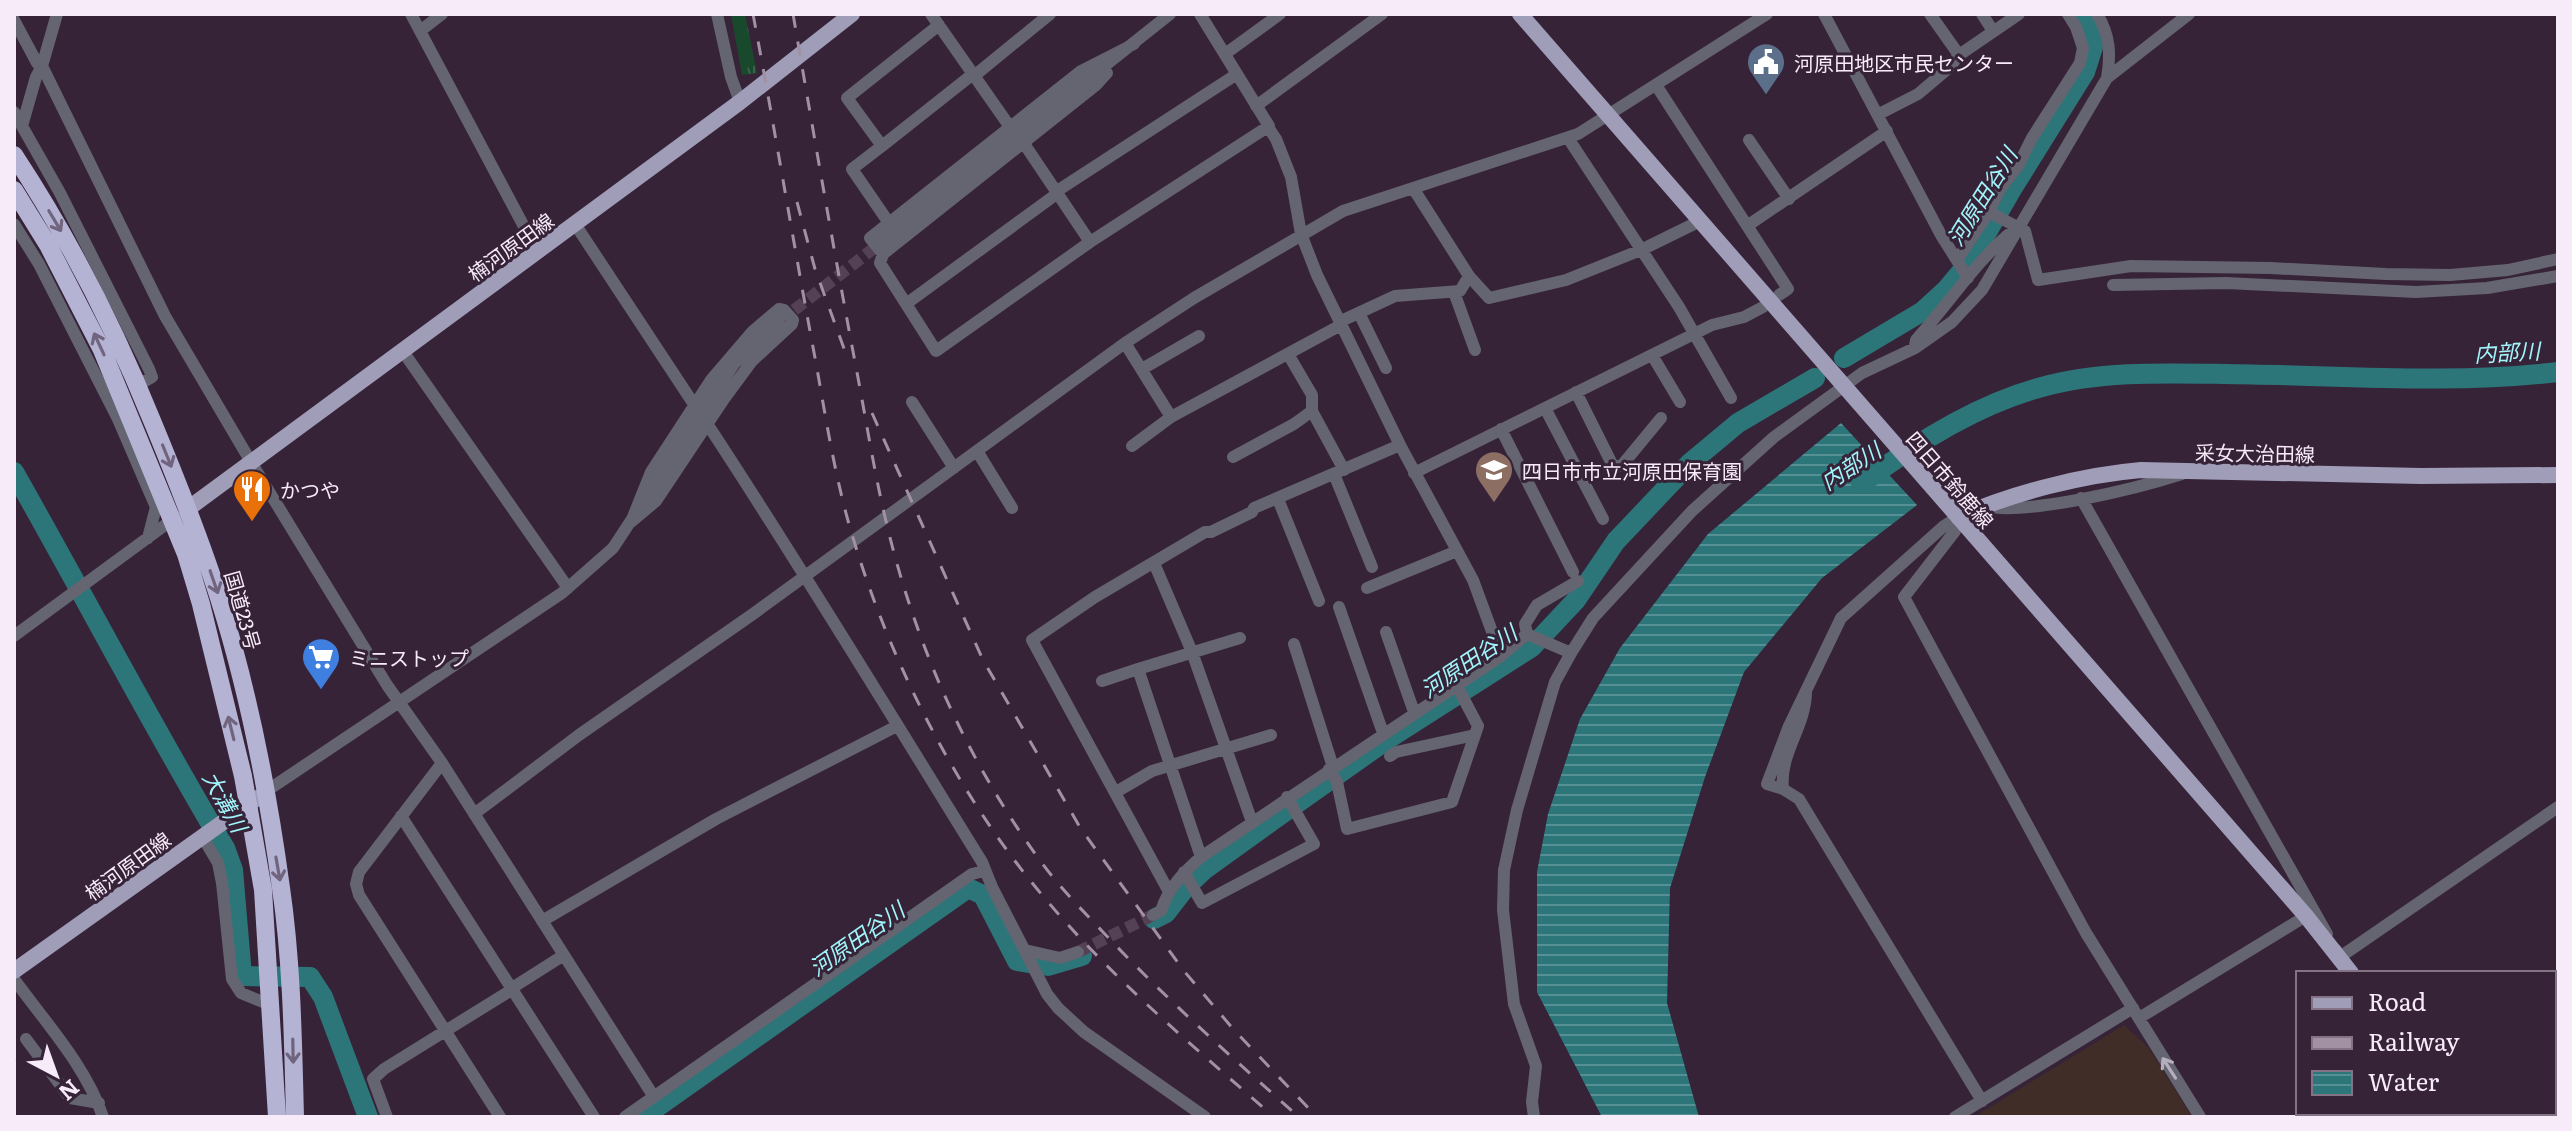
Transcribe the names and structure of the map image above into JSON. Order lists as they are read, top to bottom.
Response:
{
  "streets": {
    "highway": ["国道23号"],
    "main road": ["楠河原田線", "采女大治田線", "四日市鈴鹿線"]
  },
  "crossings": [
    ["楠河原田線", "国道23号"],
    ["采女大治田線", "四日市鈴鹿線"]
  ],
  "water": ["河原田谷川", "内部川", "大溝川"],
  "places": {
    "public building": ["河原田地区市民センター"],
    "school or university": ["四日市市立河原田保育園"],
    "restaurant": ["かつや"],
    "supermarket": ["ミニストップ"]
  },
  "legend": ["Road", "Railway", "Water"],
  "north": "bottom right"
}
